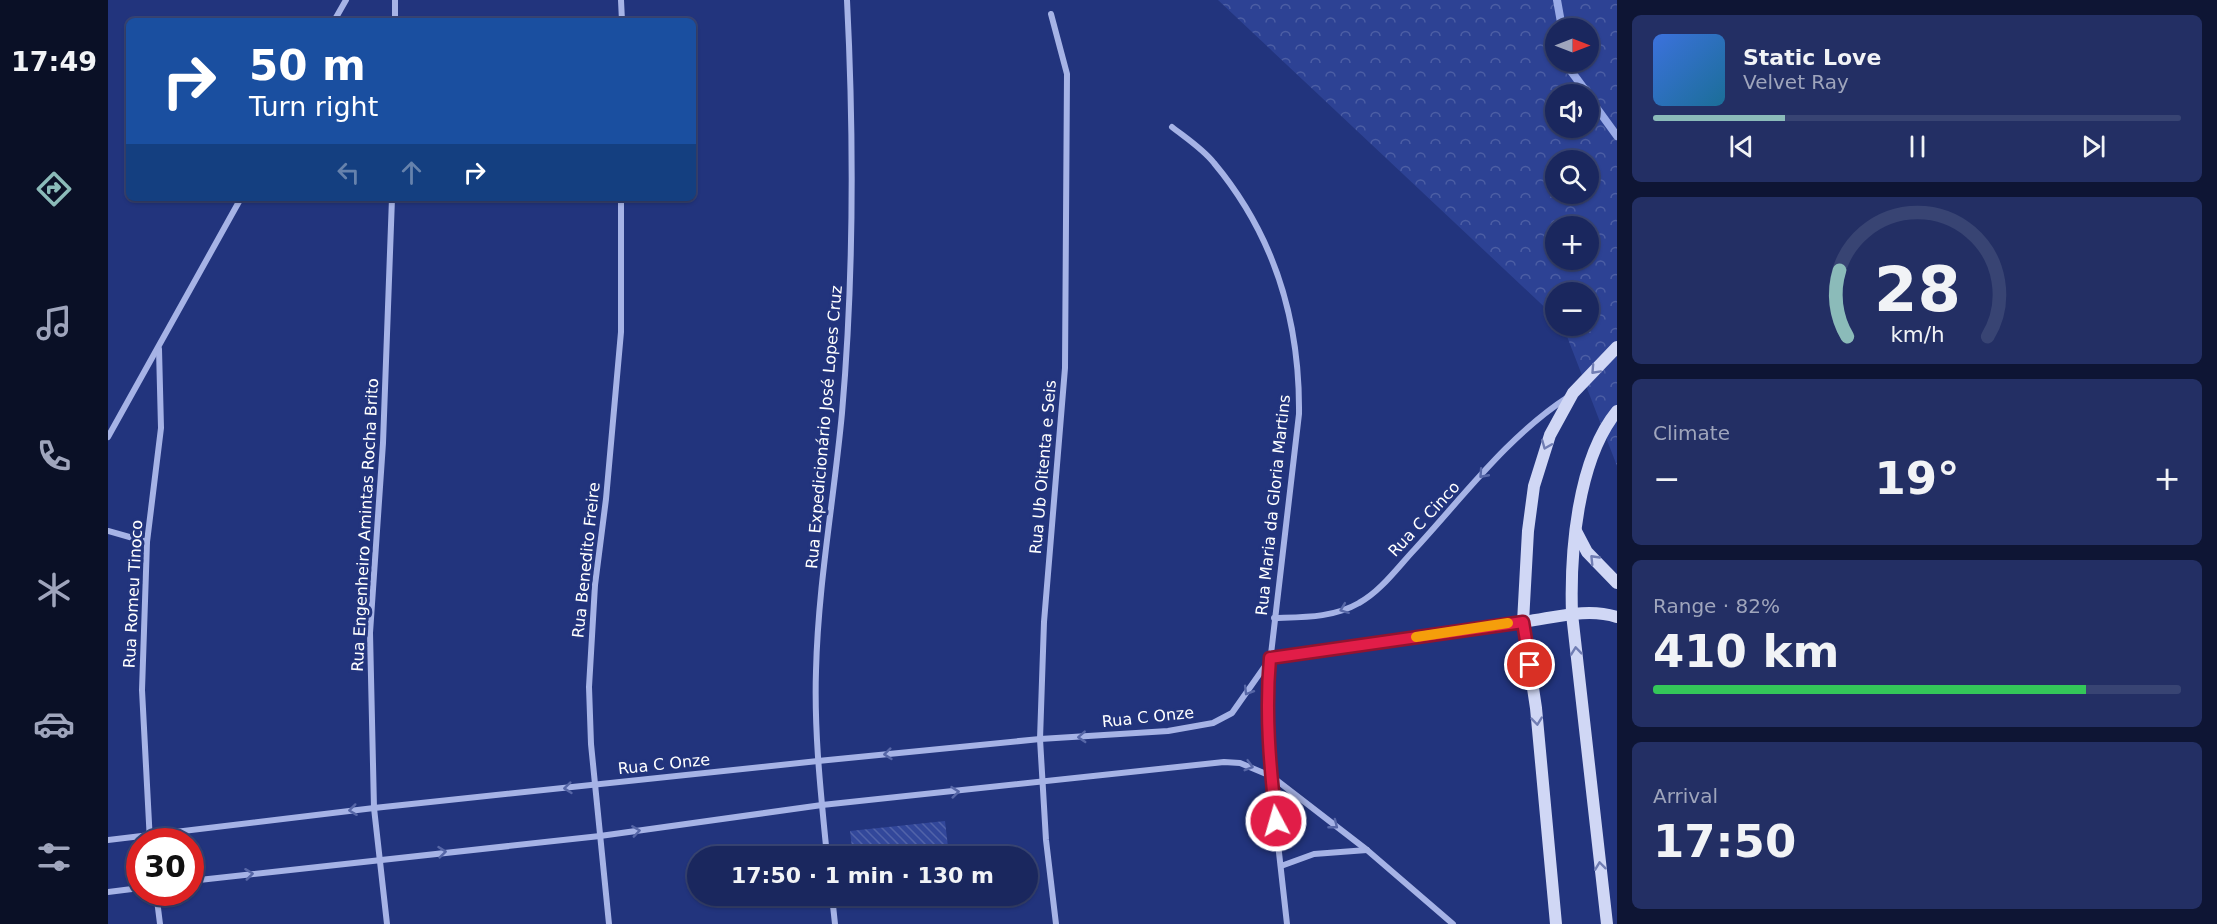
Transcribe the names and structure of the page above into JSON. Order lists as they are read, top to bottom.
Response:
{
  "streets": {
    "street": [
      "Rua Expedicionário José Lopes Cruz",
      "Rua Ub Oitenta e Seis",
      "Rua Maria da Gloria Martins",
      "Rua C Cinco",
      "Rua Engenheiro Amintas Rocha Brito",
      "Rua Benedito Freire",
      "Rua Romeu Tinoco",
      "Rua C Onze"
    ]
  },
  "crossings": [
    ["Rua Expedicionário José Lopes Cruz", "Rua C Onze"],
    ["Rua Ub Oitenta e Seis", "Rua C Onze"],
    ["Rua Maria da Gloria Martins", "Rua C Cinco"],
    ["Rua Maria da Gloria Martins", "Rua C Onze"],
    ["Rua Engenheiro Amintas Rocha Brito", "Rua C Onze"],
    ["Rua Benedito Freire", "Rua C Onze"]
  ],
  "one_way": ["Rua C Cinco"],
  "north": "right",
  "page": {
    "tabs": "17:49",
    "map_buttons": ["+", "−"],
    "turn": ["50 m", "Turn right"],
    "song": ["Static Love", "Velvet Ray"],
    "tile": [
      "Climate",
      ["Range · 82%", "410 km"],
      ["Arrival", "17:50"]
    ],
    "heat": ["−", "19°", "+"],
    "limit": "30",
    "trip": "17:50 · 1 min · 130 m",
    "gauge": ["28", "km/h"]
  }
}
